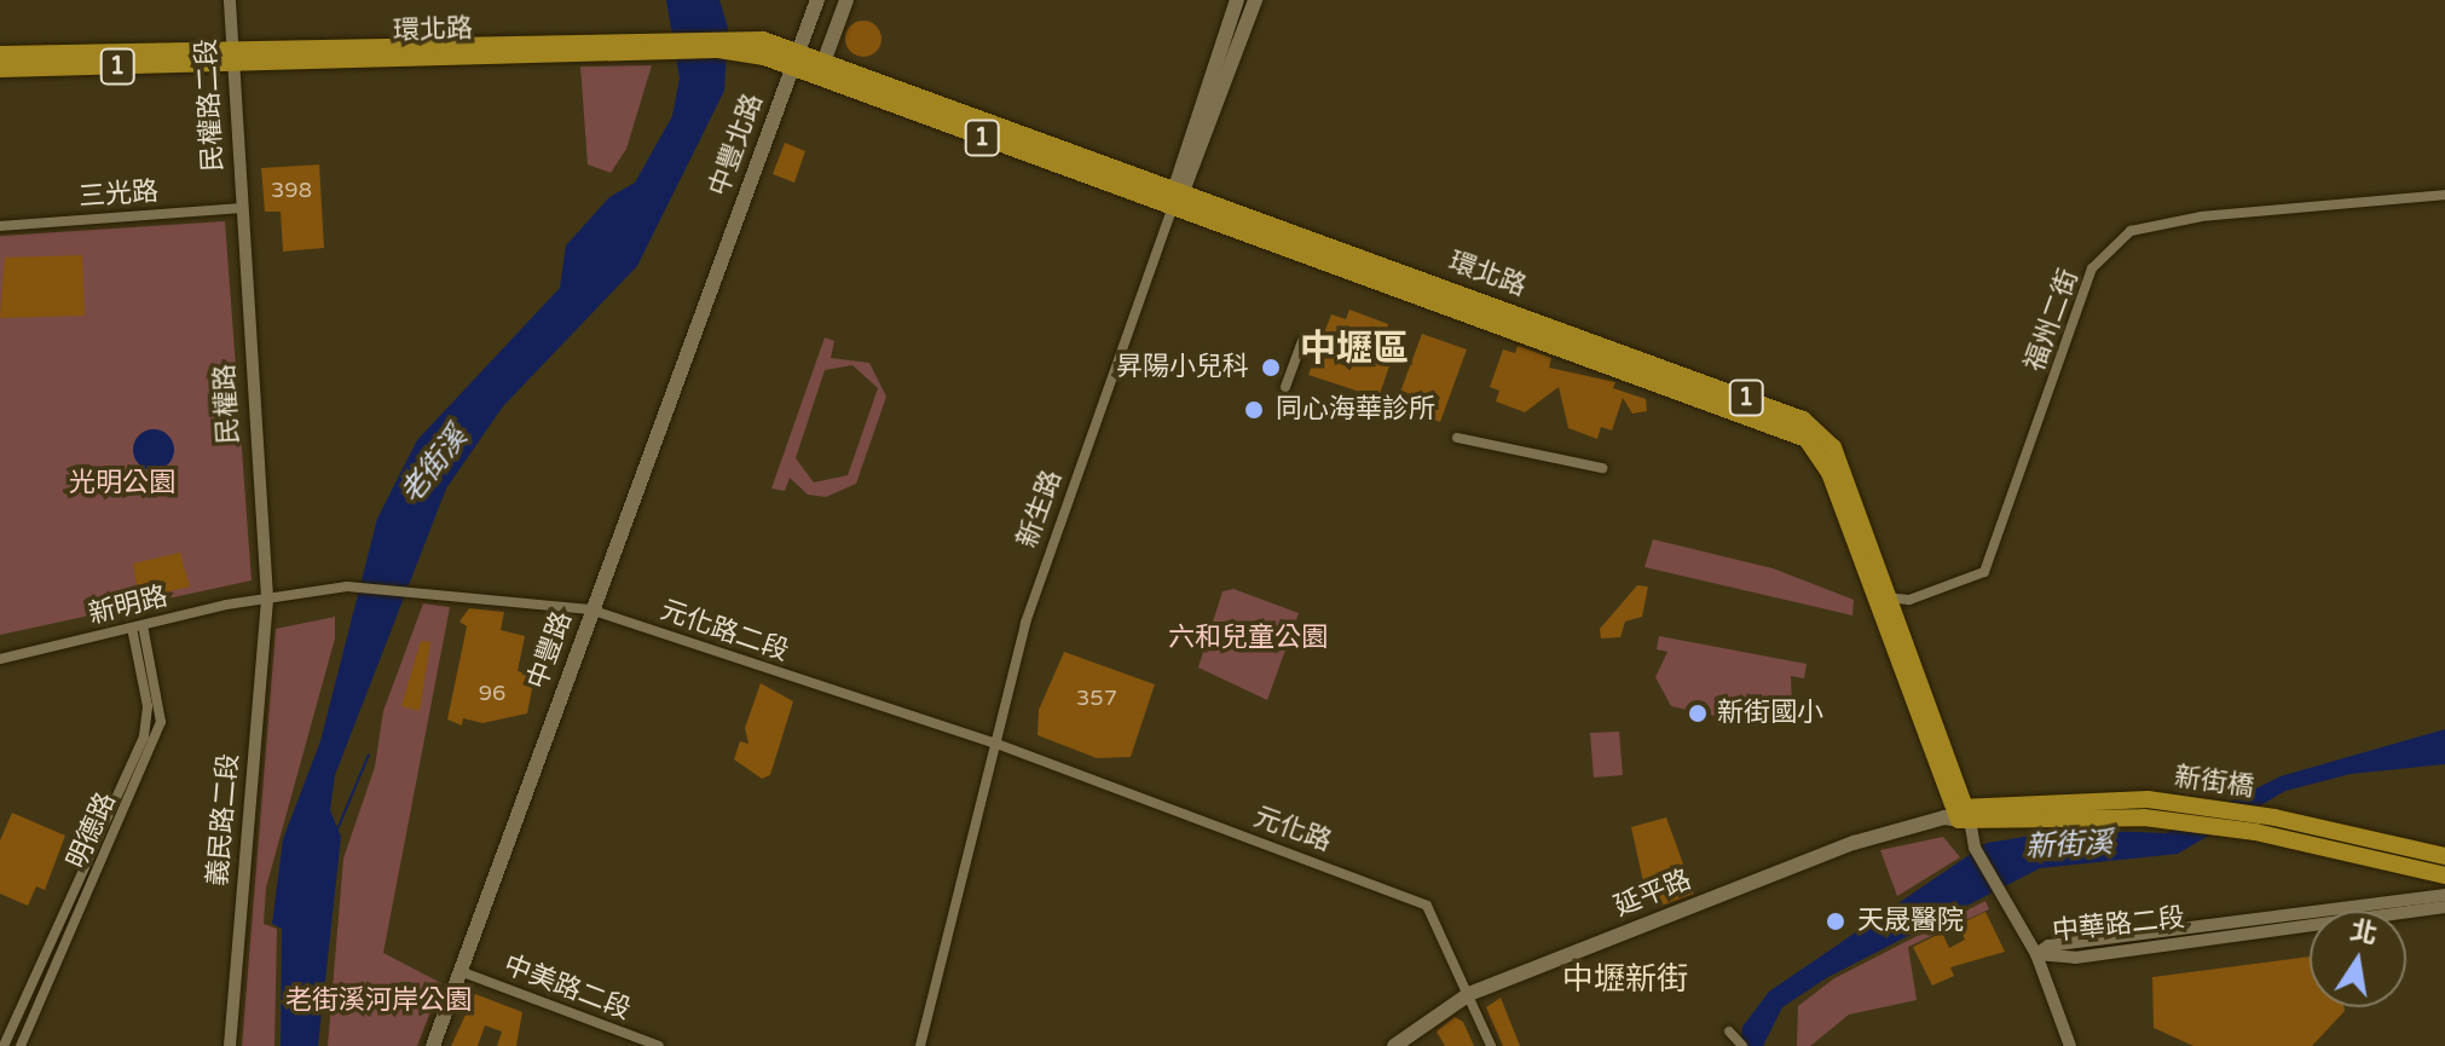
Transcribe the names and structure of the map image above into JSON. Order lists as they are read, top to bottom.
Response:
{
  "streets": {
    "main road": [
      "環北路",
      "1",
      "中豐北路",
      "新生路",
      "中豐路",
      "新街橋",
      "延平路"
    ],
    "street": [
      "民權路二段",
      "三光路",
      "福州二街",
      "民權路",
      "新明路",
      "元化路二段",
      "義民路二段",
      "元化路",
      "明德路",
      "中華路二段",
      "中美路二段"
    ]
  },
  "crossings": [
    ["環北路", "1"],
    ["環北路", "民權路二段"],
    ["環北路", "中豐北路"],
    ["環北路", "福州二街"],
    ["環北路", "新生路"],
    ["環北路", "延平路"],
    ["1", "民權路二段"],
    ["民權路二段", "三光路"],
    ["民權路二段", "民權路"],
    ["中豐北路", "中豐路"],
    ["三光路", "民權路"],
    ["民權路", "新明路"],
    ["民權路", "元化路二段"],
    ["民權路", "義民路二段"],
    ["新生路", "元化路二段"],
    ["新生路", "元化路"],
    ["新明路", "元化路二段"],
    ["新明路", "義民路二段"],
    ["新明路", "明德路"],
    ["元化路二段", "中豐路"],
    ["元化路二段", "義民路二段"],
    ["元化路二段", "元化路"],
    ["中豐路", "中美路二段"],
    ["新街橋", "延平路"],
    ["元化路", "延平路"]
  ],
  "districts": ["中壢區", "中壢新街"],
  "water": ["老街溪", "新街溪"],
  "parks": ["光明公園", "六和兒童公園", "老街溪河岸公園"],
  "places": [
    "昇陽小兒科",
    "同心海華診所",
    "新街國小",
    "天晟醫院"
  ],
  "house_numbers": ["398", "96", "357"],
  "north": "top"
}
